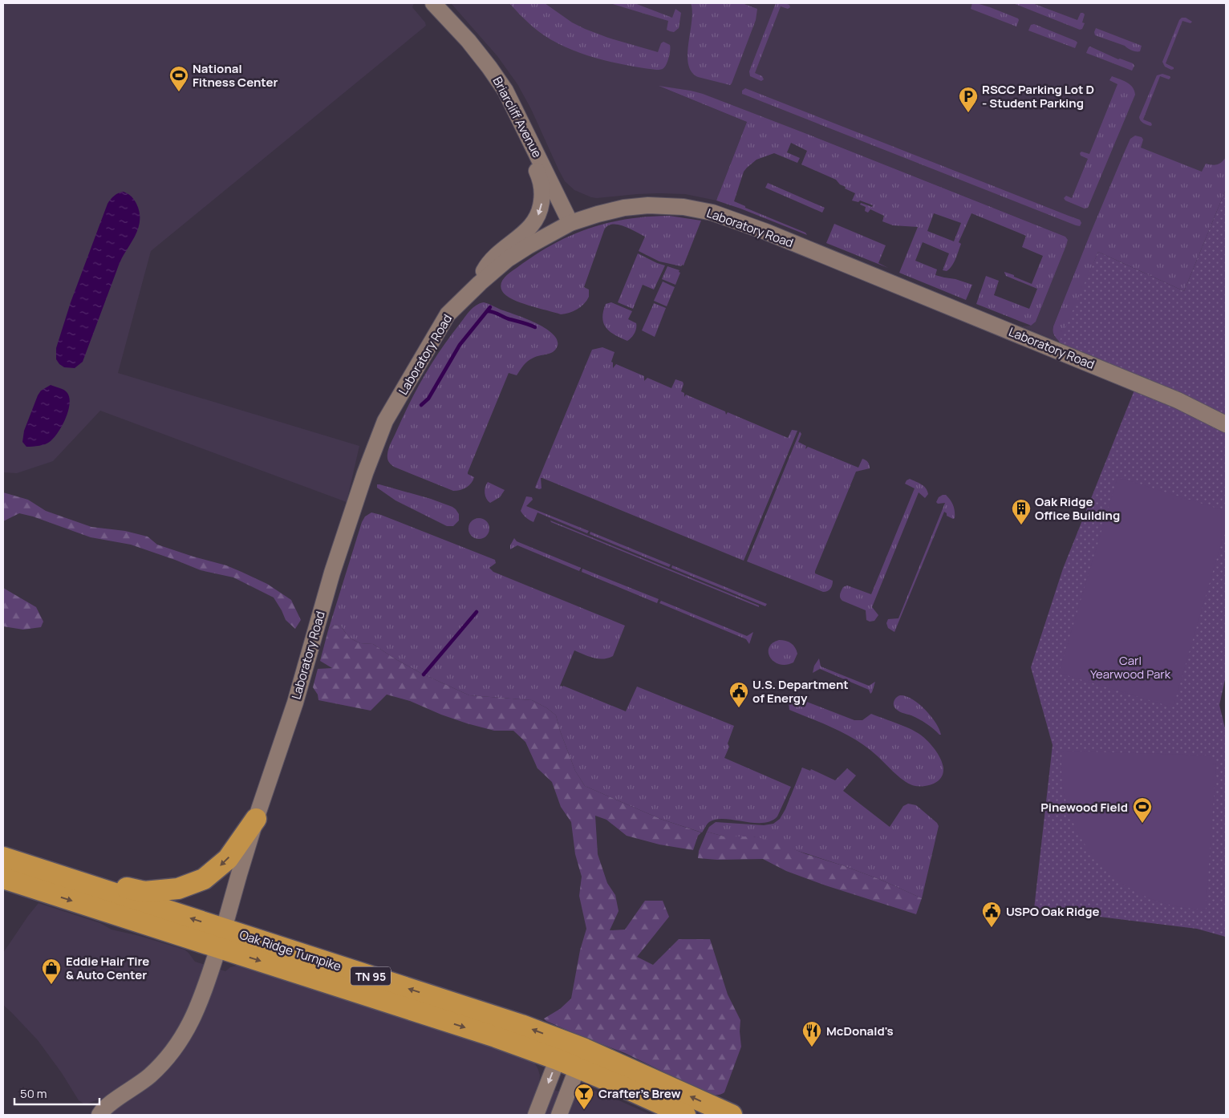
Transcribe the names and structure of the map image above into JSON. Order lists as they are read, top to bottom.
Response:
{
  "streets": {
    "highway": ["Oak Ridge Turnpike", "TN 95"],
    "street": ["Briarcliff Avenue", "Laboratory Road"]
  },
  "crossings": [
    ["Briarcliff Avenue", "Laboratory Road"],
    ["Laboratory Road", "Oak Ridge Turnpike"]
  ],
  "parks": ["Carl Yearwood Park"],
  "places": {
    "sports": ["National Fitness Center", "Pinewood Field"],
    "parking": ["RSCC Parking Lot D - Student Parking"],
    "building": ["Oak Ridge Office Building"],
    "public building": ["U.S. Department of Energy", "USPO Oak Ridge"],
    "shop": ["Eddie Hair Tire & Auto Center"],
    "restaurant": ["McDonald's"],
    "bar": ["Crafter's Brew"]
  },
  "scale_bar": "50 m"
}
